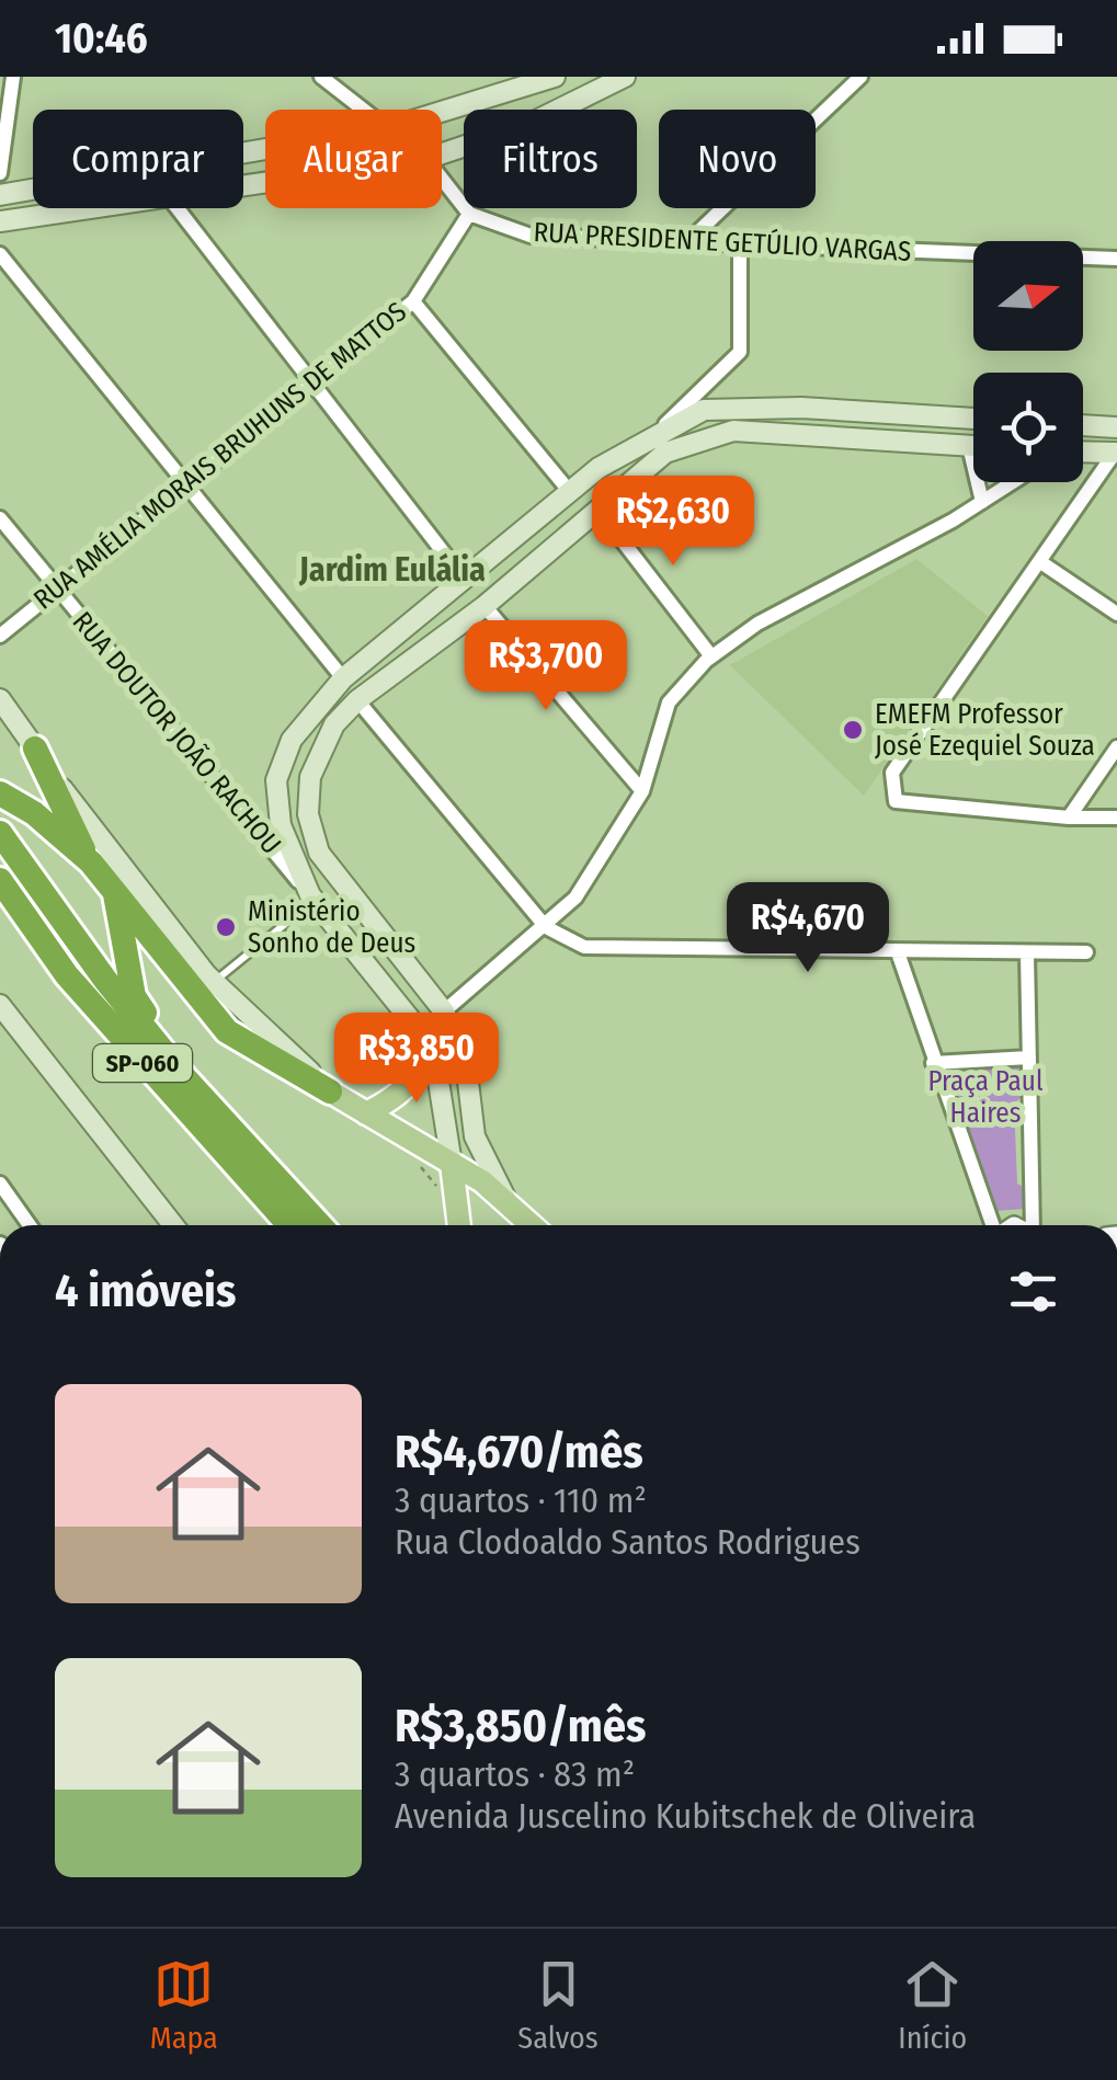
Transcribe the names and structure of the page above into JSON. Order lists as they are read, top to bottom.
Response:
{
  "streets": {
    "highway": ["SP-060"],
    "street": ["RUA PRESIDENTE GETÚLIO VARGAS", "RUA AMÉLIA MORAIS BRUHUNS DE MATTOS", "RUA DOUTOR JOÃO RACHOU"]
  },
  "crossings": [
    ["RUA PRESIDENTE GETÚLIO VARGAS", "RUA AMÉLIA MORAIS BRUHUNS DE MATTOS"],
    ["RUA AMÉLIA MORAIS BRUHUNS DE MATTOS", "RUA DOUTOR JOÃO RACHOU"]
  ],
  "districts": ["Jardim Eulália"],
  "parks": ["Praça Paul Haires"],
  "places": ["EMEFM Professor José Ezequiel Souza", "Ministério Sonho de Deus"],
  "north": "right",
  "page": {
    "status": "10:46",
    "chip": [
      "Comprar",
      "Alugar",
      "Filtros",
      "Novo"
    ],
    "price": [
      "R$2,630",
      "R$3,700",
      "R$4,670",
      "R$3,850"
    ],
    "heading": "4 imóveis",
    "list": [
      {
        "name": "R$4,670/mês",
        "note": "3 quartos · 110 m² · Rua Clodoaldo Santos Rodrigues"
      },
      {
        "name": "R$3,850/mês",
        "note": "3 quartos · 83 m² · Avenida Juscelino Kubitschek de Oliveira"
      }
    ],
    "tabs": ["Mapa", "Salvos", "Início"]
  }
}
